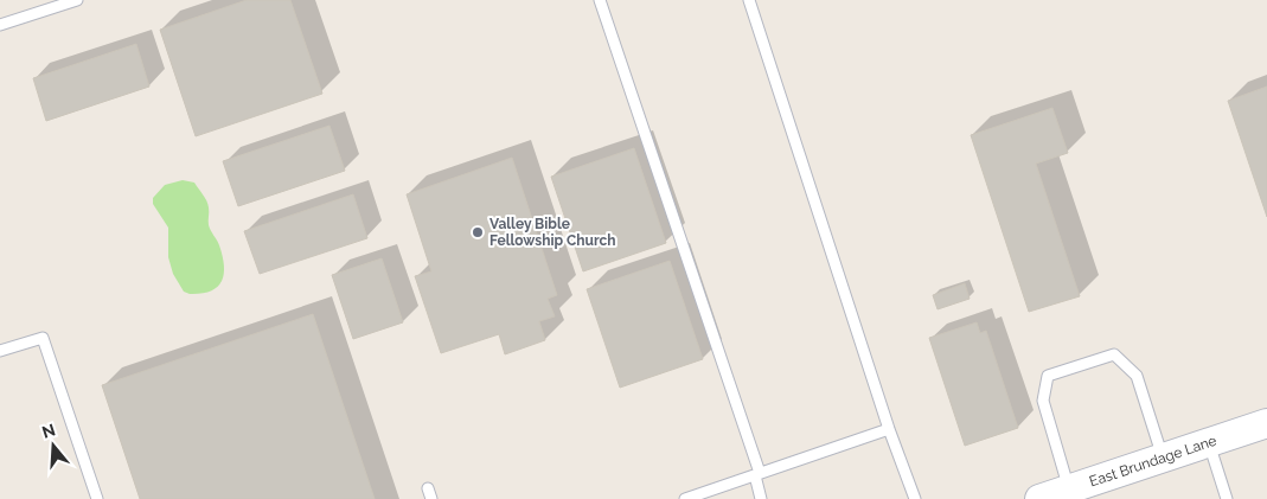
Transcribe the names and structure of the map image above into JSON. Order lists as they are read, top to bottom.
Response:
{
  "streets": {
    "main road": ["East Brundage Lane"]
  },
  "places": ["Valley Bible Fellowship Church"],
  "north": "top"
}
